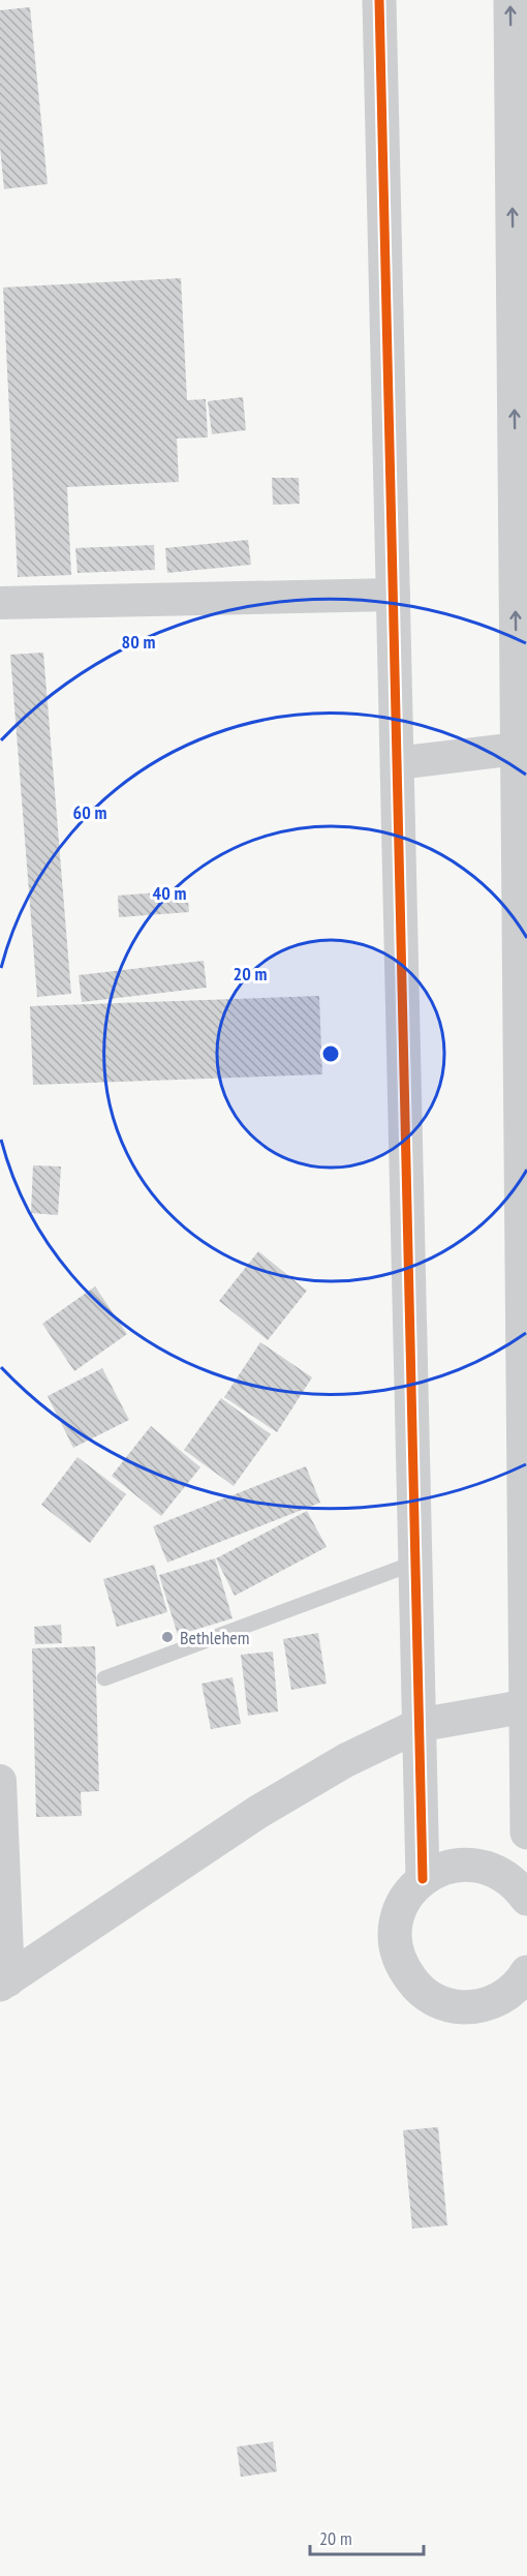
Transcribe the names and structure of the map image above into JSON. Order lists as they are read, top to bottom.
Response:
{
  "places": ["Bethlehem"],
  "scale_bar": "20 m",
  "rings": [
    "80 m",
    "60 m",
    "40 m",
    "20 m"
  ]
}
